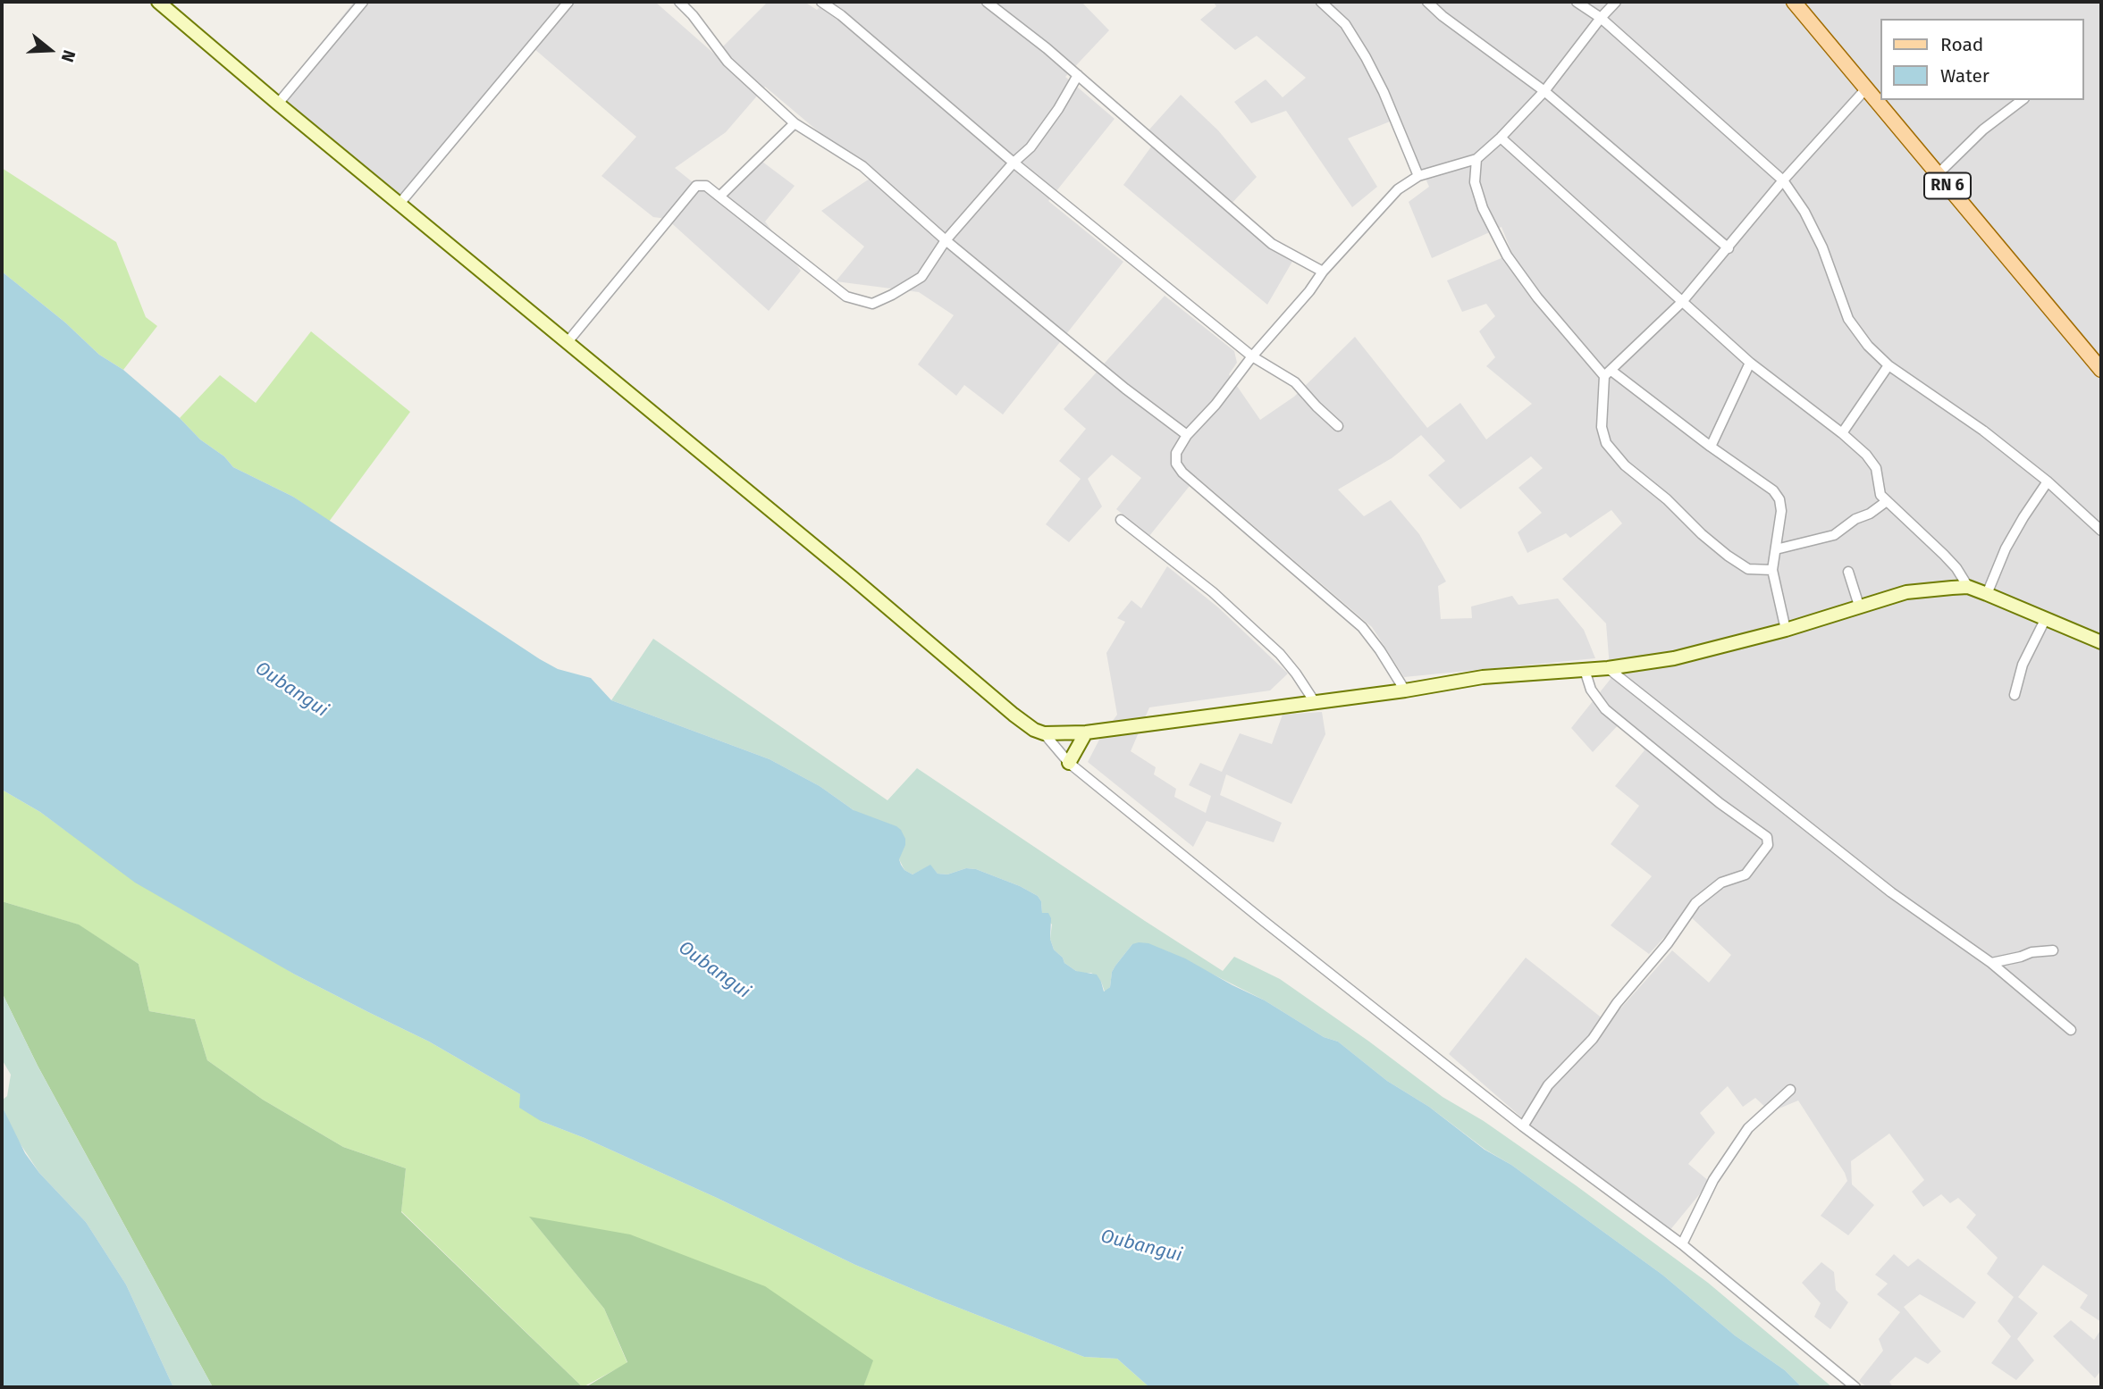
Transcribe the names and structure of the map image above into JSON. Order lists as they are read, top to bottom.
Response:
{
  "streets": {
    "main road": ["RN 6"]
  },
  "water": ["Oubangui"],
  "legend": ["Road", "Water"],
  "north": "right"
}
